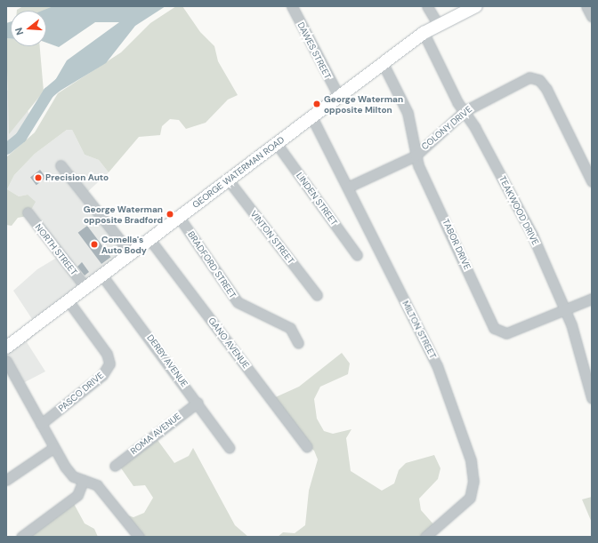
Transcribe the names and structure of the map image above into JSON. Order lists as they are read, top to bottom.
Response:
{
  "streets": {
    "main road": ["GEORGE WATERMAN ROAD"],
    "street": [
      "DAWES STREET",
      "COLONY DRIVE",
      "LINDEN STREET",
      "TEAKWOOD DRIVE",
      "VINTON STREET",
      "TABOR DRIVE",
      "NORTH STREET",
      "BRADFORD STREET",
      "MILTON STREET",
      "GANO AVENUE",
      "DERBY AVENUE",
      "PASCO DRIVE",
      "ROMA AVENUE"
    ]
  },
  "crossings": [
    ["DAWES STREET", "GEORGE WATERMAN ROAD"],
    ["COLONY DRIVE", "TEAKWOOD DRIVE"],
    ["COLONY DRIVE", "TABOR DRIVE"],
    ["COLONY DRIVE", "MILTON STREET"],
    ["GEORGE WATERMAN ROAD", "LINDEN STREET"],
    ["GEORGE WATERMAN ROAD", "TEAKWOOD DRIVE"],
    ["GEORGE WATERMAN ROAD", "VINTON STREET"],
    ["GEORGE WATERMAN ROAD", "TABOR DRIVE"],
    ["GEORGE WATERMAN ROAD", "NORTH STREET"],
    ["GEORGE WATERMAN ROAD", "BRADFORD STREET"],
    ["GEORGE WATERMAN ROAD", "MILTON STREET"],
    ["GEORGE WATERMAN ROAD", "GANO AVENUE"],
    ["GEORGE WATERMAN ROAD", "DERBY AVENUE"],
    ["GEORGE WATERMAN ROAD", "PASCO DRIVE"],
    ["TEAKWOOD DRIVE", "TABOR DRIVE"],
    ["DERBY AVENUE", "ROMA AVENUE"]
  ],
  "places": [
    "George Waterman opposite Milton",
    "Precision Auto",
    "George Waterman opposite Bradford",
    "Comella's Auto Body"
  ],
  "north": "left"
}
